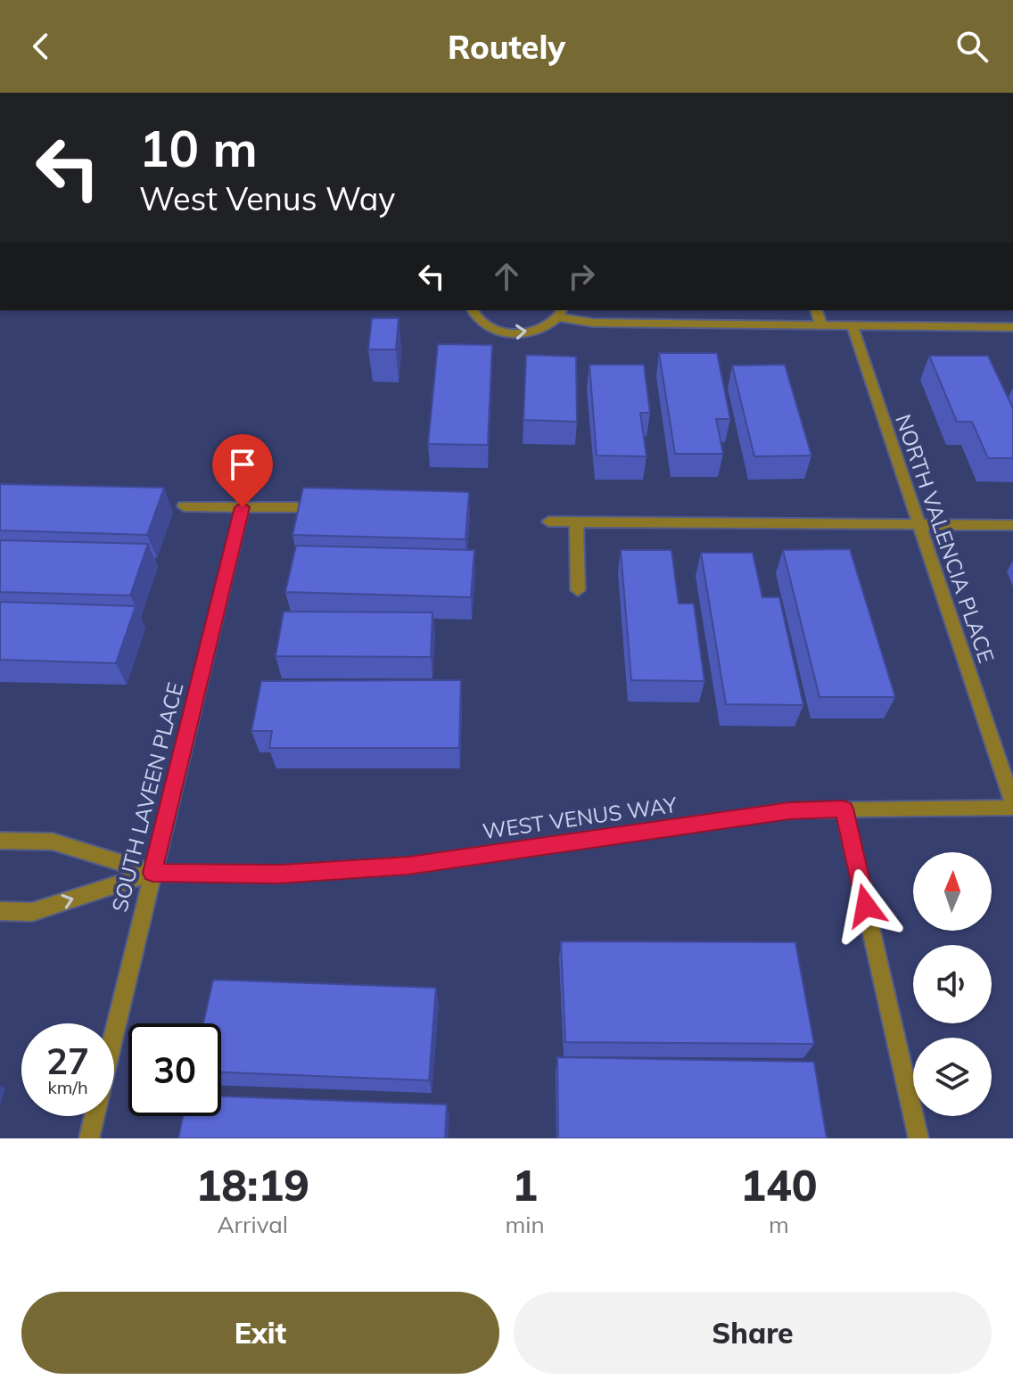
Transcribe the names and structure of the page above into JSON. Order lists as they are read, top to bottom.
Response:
{
  "streets": {
    "street": ["NORTH VALENCIA PLACE", "SOUTH LAVEEN PLACE", "WEST VENUS WAY"]
  },
  "crossings": [
    ["NORTH VALENCIA PLACE", "WEST VENUS WAY"],
    ["SOUTH LAVEEN PLACE", "WEST VENUS WAY"]
  ],
  "north": "top",
  "page": {
    "header": "Routely",
    "turn": ["10 m", "West Venus Way"],
    "speed": "27 km/h",
    "limit": "30",
    "eta": [
      "18:19",
      "Arrival",
      "1",
      "min",
      "140",
      "m"
    ],
    "buttons": ["Exit", "Share"]
  }
}
